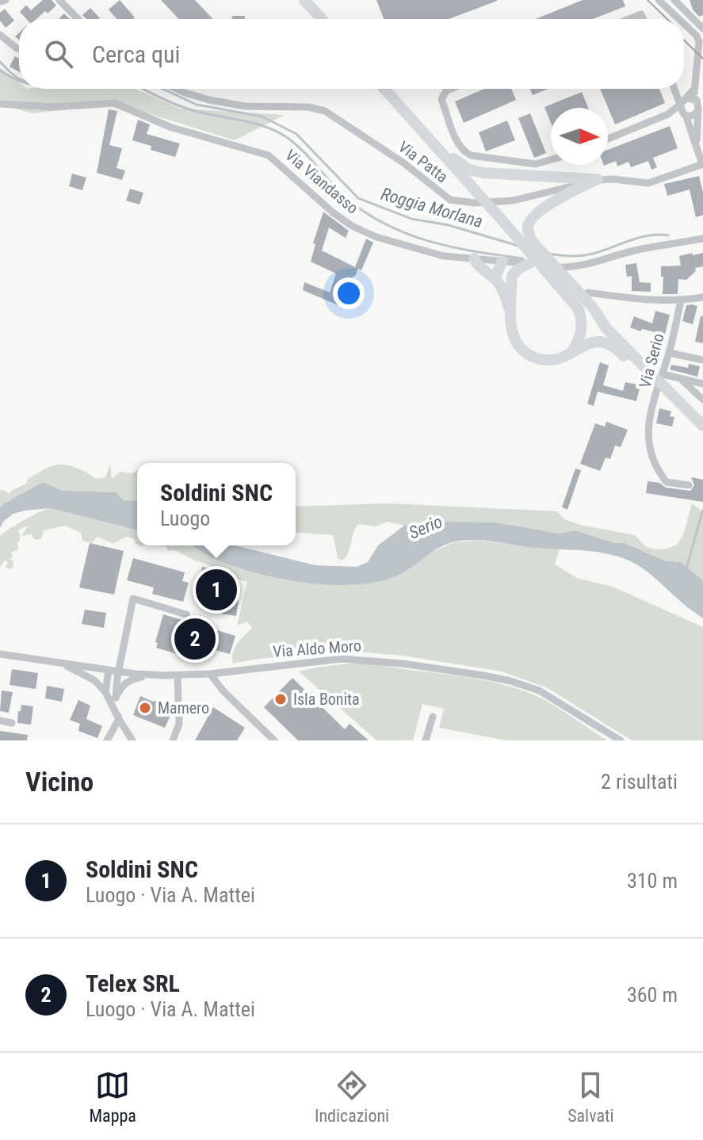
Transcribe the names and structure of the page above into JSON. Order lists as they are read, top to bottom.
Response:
{
  "streets": {
    "street": [
      "Via Patta",
      "Via Viandasso",
      "Via Serio",
      "Via Aldo Moro"
    ]
  },
  "water": ["Roggia Morlana", "Serio"],
  "places": ["Isla Bonita", "Mamero"],
  "north": "right",
  "page": {
    "search": "Cerca qui",
    "popup": ["Soldini SNC", "Luogo"],
    "pins": ["1", "2"],
    "heading": ["Vicino", "2 risultati"],
    "list": [
      {
        "mark": "1",
        "name": "Soldini SNC",
        "note": "Luogo · Via A. Mattei",
        "value": "310 m"
      },
      {
        "mark": "2",
        "name": "Telex SRL",
        "note": "Luogo · Via A. Mattei",
        "value": "360 m"
      }
    ],
    "nav": ["Mappa", "Indicazioni", "Salvati"]
  }
}
